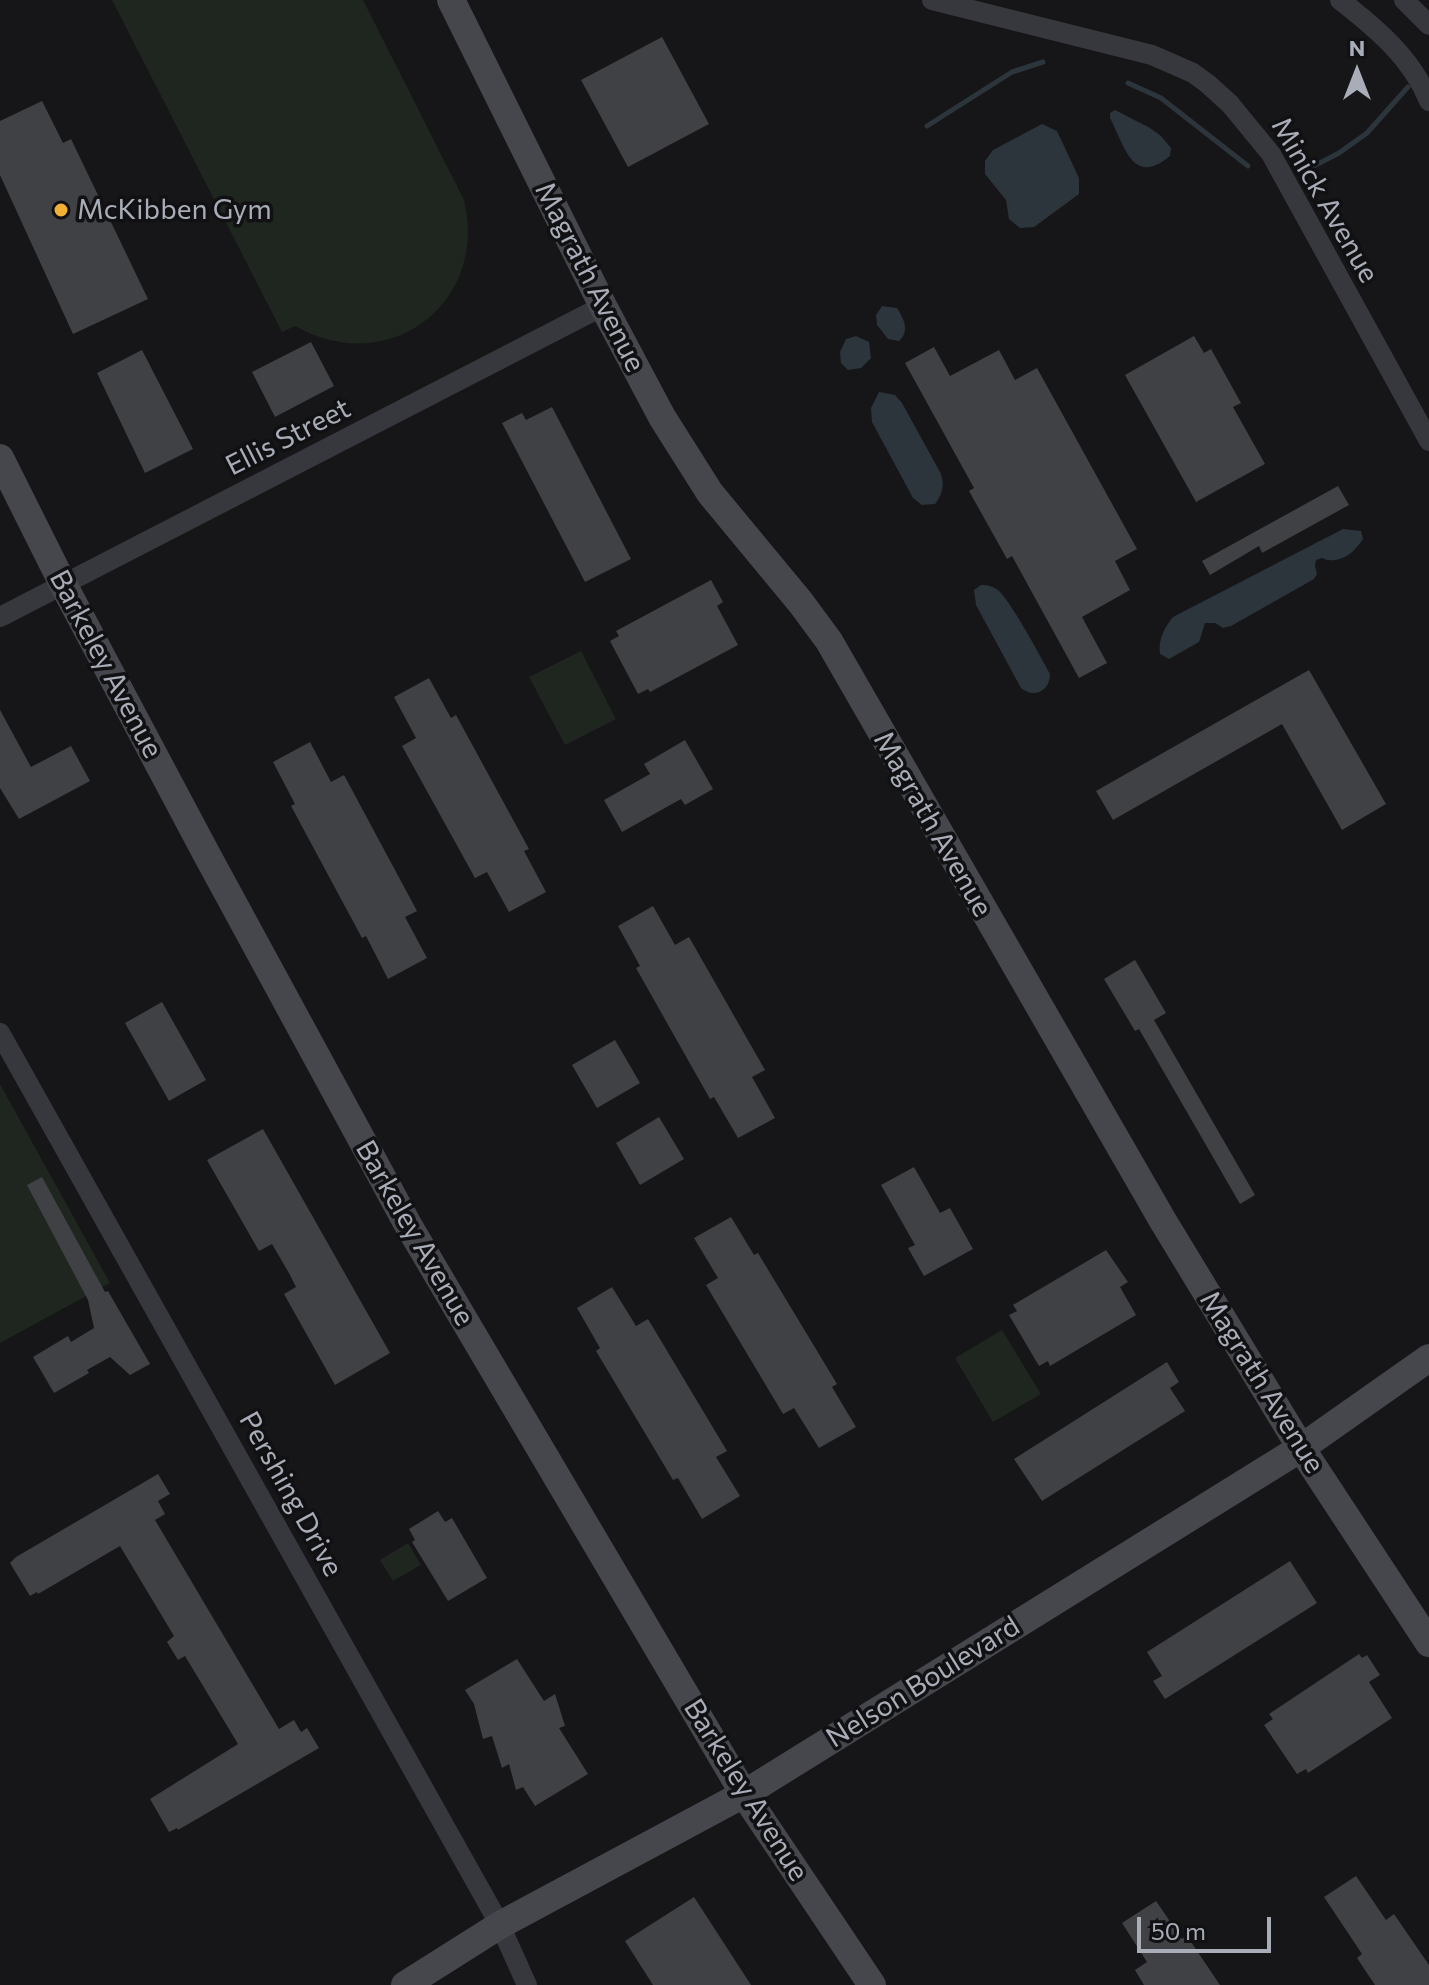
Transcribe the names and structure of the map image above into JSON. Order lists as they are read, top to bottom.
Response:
{
  "streets": {
    "main road": ["Magrath Avenue", "Barkeley Avenue", "Nelson Boulevard"],
    "street": ["Minick Avenue", "Ellis Street", "Pershing Drive"]
  },
  "crossings": [
    ["Magrath Avenue", "Ellis Street"],
    ["Magrath Avenue", "Nelson Boulevard"],
    ["Ellis Street", "Barkeley Avenue"],
    ["Barkeley Avenue", "Nelson Boulevard"],
    ["Pershing Drive", "Nelson Boulevard"]
  ],
  "places": ["McKibben Gym"],
  "scale_bar": "50 m",
  "north": "top"
}
